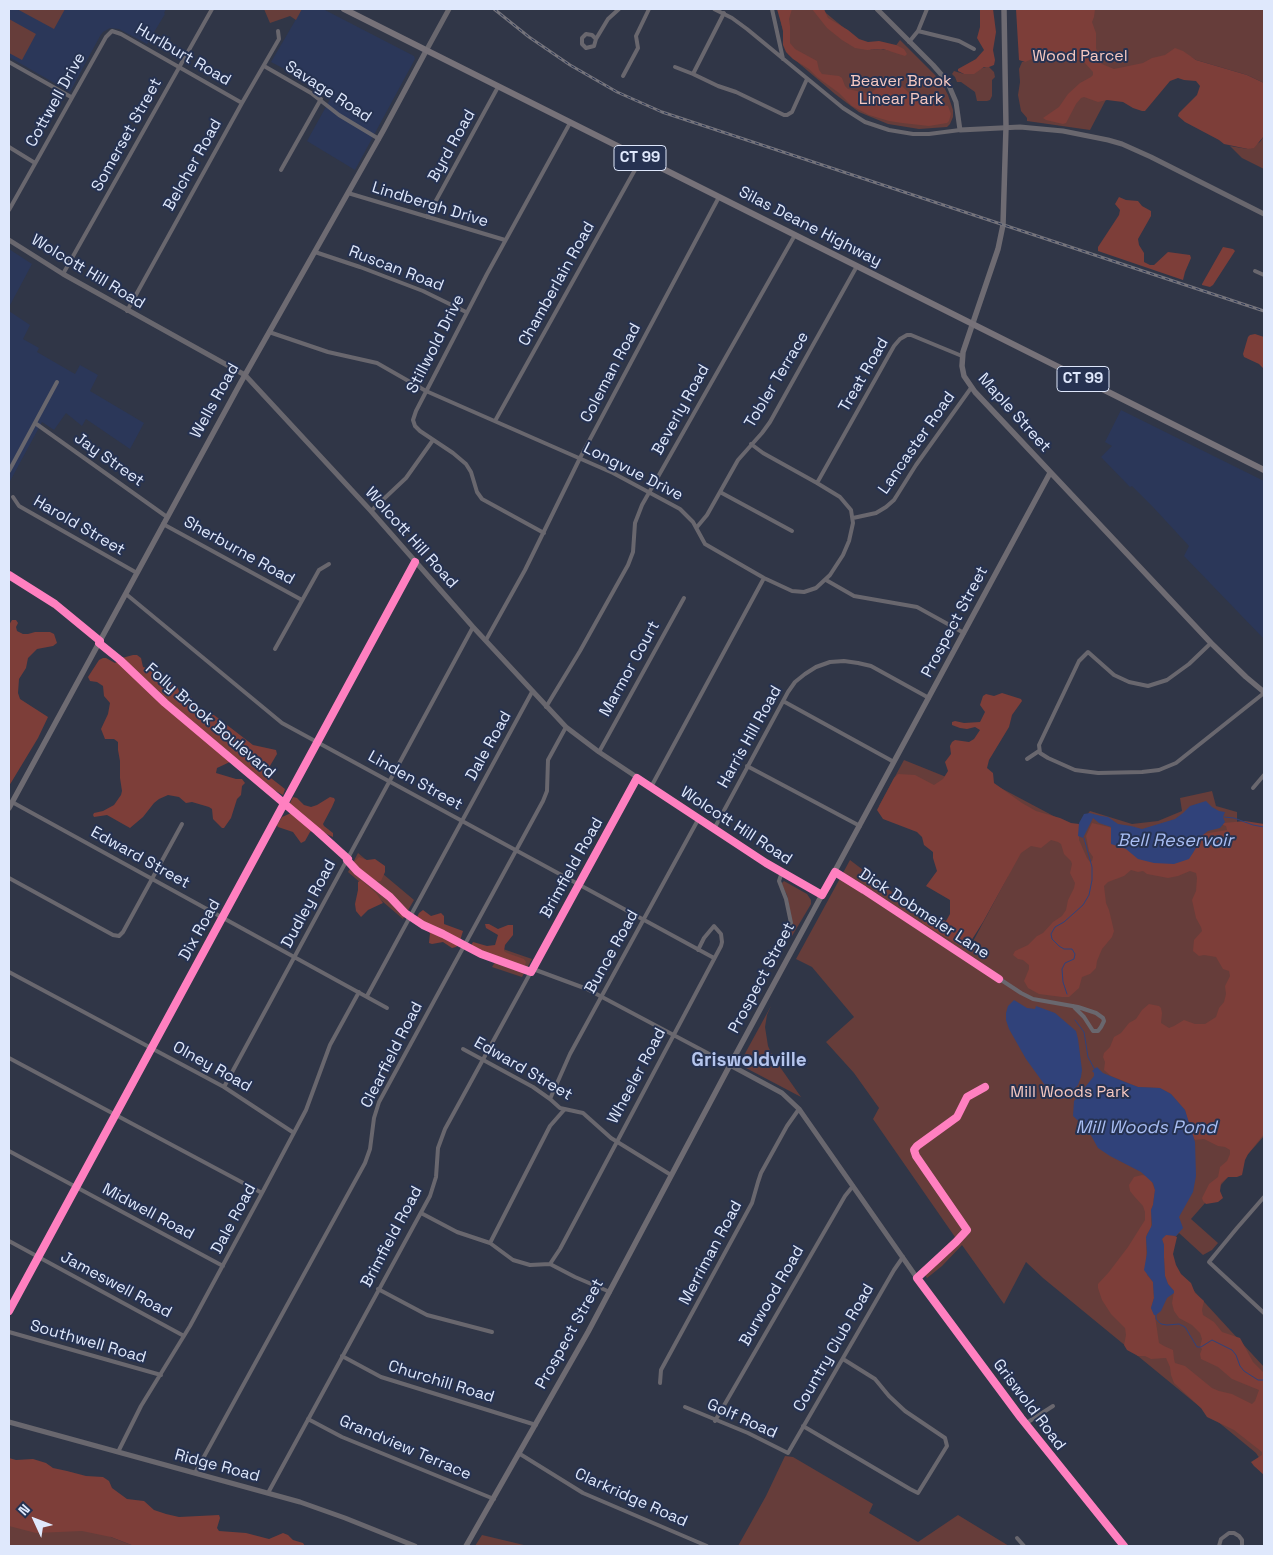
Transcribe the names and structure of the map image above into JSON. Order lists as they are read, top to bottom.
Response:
{
  "streets": {
    "main road": [
      "CT 99",
      "Silas Deane Highway",
      "Wells Road",
      "Maple Street",
      "Prospect Street"
    ],
    "street": [
      "Hurlburt Road",
      "Savage Road",
      "Cottwell Drive",
      "Somerset Street",
      "Byrd Road",
      "Belcher Road",
      "Lindbergh Drive",
      "Ruscan Road",
      "Wolcott Hill Road",
      "Chamberlain Road",
      "Stillwold Drive",
      "Coleman Road",
      "Treat Road",
      "Tobler Terrace",
      "Beverly Road",
      "Lancaster Road",
      "Jay Street",
      "Longvue Drive",
      "Harold Street",
      "Sherburne Road",
      "Marmor Court",
      "Folly Brook Boulevard",
      "Harris Hill Road",
      "Dale Road",
      "Linden Street",
      "Edward Street",
      "Brimfield Road",
      "Dudley Road",
      "Dick Dobmeier Lane",
      "Dix Road",
      "Bunce Road",
      "Clearfield Road",
      "Olney Road",
      "Wheeler Road",
      "Midwell Road",
      "Merriman Road",
      "Jameswell Road",
      "Burwood Road",
      "Southwell Road",
      "Country Club Road",
      "Churchill Road",
      "Griswold Road",
      "Golf Road",
      "Grandview Terrace",
      "Ridge Road",
      "Clarkridge Road"
    ]
  },
  "crossings": [
    ["Hurlburt Road", "Cottwell Drive"],
    ["Hurlburt Road", "Somerset Street"],
    ["Hurlburt Road", "Belcher Road"],
    ["Savage Road", "Belcher Road"],
    ["Savage Road", "Wells Road"],
    ["Somerset Street", "Wolcott Hill Road"],
    ["Byrd Road", "Lindbergh Drive"],
    ["Byrd Road", "Silas Deane Highway"],
    ["Belcher Road", "Wolcott Hill Road"],
    ["Lindbergh Drive", "Stillwold Drive"],
    ["Lindbergh Drive", "Wells Road"],
    ["Silas Deane Highway", "Chamberlain Road"],
    ["Silas Deane Highway", "Stillwold Drive"],
    ["Silas Deane Highway", "Coleman Road"],
    ["Silas Deane Highway", "Tobler Terrace"],
    ["Silas Deane Highway", "Wells Road"],
    ["Silas Deane Highway", "Beverly Road"],
    ["Silas Deane Highway", "Maple Street"],
    ["Ruscan Road", "Stillwold Drive"],
    ["Ruscan Road", "Wells Road"],
    ["Wolcott Hill Road", "Coleman Road"],
    ["Wolcott Hill Road", "Wells Road"],
    ["Wolcott Hill Road", "Beverly Road"],
    ["Wolcott Hill Road", "Prospect Street"],
    ["Wolcott Hill Road", "Marmor Court"],
    ["Wolcott Hill Road", "Harris Hill Road"],
    ["Wolcott Hill Road", "Dale Road"],
    ["Wolcott Hill Road", "Brimfield Road"],
    ["Wolcott Hill Road", "Dudley Road"],
    ["Wolcott Hill Road", "Dix Road"],
    ["Wolcott Hill Road", "Bunce Road"],
    ["Wolcott Hill Road", "Clearfield Road"],
    ["Chamberlain Road", "Longvue Drive"],
    ["Stillwold Drive", "Coleman Road"],
    ["Stillwold Drive", "Longvue Drive"],
    ["Coleman Road", "Longvue Drive"],
    ["Treat Road", "Tobler Terrace"],
    ["Treat Road", "Maple Street"],
    ["Treat Road", "Lancaster Road"],
    ["Treat Road", "Longvue Drive"],
    ["Tobler Terrace", "Lancaster Road"],
    ["Tobler Terrace", "Longvue Drive"],
    ["Wells Road", "Jay Street"],
    ["Wells Road", "Longvue Drive"],
    ["Wells Road", "Harold Street"],
    ["Wells Road", "Sherburne Road"],
    ["Wells Road", "Linden Street"],
    ["Wells Road", "Edward Street"],
    ["Beverly Road", "Longvue Drive"],
    ["Maple Street", "Lancaster Road"],
    ["Maple Street", "Prospect Street"],
    ["Lancaster Road", "Longvue Drive"],
    ["Prospect Street", "Harris Hill Road"],
    ["Prospect Street", "Edward Street"],
    ["Prospect Street", "Dick Dobmeier Lane"],
    ["Prospect Street", "Churchill Road"],
    ["Prospect Street", "Griswold Road"],
    ["Prospect Street", "Grandview Terrace"],
    ["Prospect Street", "Clarkridge Road"],
    ["Folly Brook Boulevard", "Dix Road"],
    ["Dale Road", "Linden Street"],
    ["Dale Road", "Edward Street"],
    ["Dale Road", "Olney Road"],
    ["Dale Road", "Midwell Road"],
    ["Dale Road", "Jameswell Road"],
    ["Dale Road", "Southwell Road"],
    ["Dale Road", "Ridge Road"],
    ["Linden Street", "Brimfield Road"],
    ["Linden Street", "Dudley Road"],
    ["Linden Street", "Dix Road"],
    ["Linden Street", "Bunce Road"],
    ["Linden Street", "Clearfield Road"],
    ["Linden Street", "Wheeler Road"],
    ["Edward Street", "Brimfield Road"],
    ["Edward Street", "Dudley Road"],
    ["Edward Street", "Dix Road"],
    ["Edward Street", "Bunce Road"],
    ["Edward Street", "Wheeler Road"],
    ["Brimfield Road", "Churchill Road"],
    ["Brimfield Road", "Grandview Terrace"],
    ["Brimfield Road", "Ridge Road"],
    ["Dudley Road", "Olney Road"],
    ["Dix Road", "Olney Road"],
    ["Dix Road", "Midwell Road"],
    ["Dix Road", "Jameswell Road"],
    ["Clearfield Road", "Ridge Road"],
    ["Merriman Road", "Griswold Road"],
    ["Burwood Road", "Griswold Road"],
    ["Burwood Road", "Golf Road"],
    ["Country Club Road", "Griswold Road"],
    ["Country Club Road", "Golf Road"]
  ],
  "districts": ["Griswoldville"],
  "water": ["Bell Reservoir", "Mill Woods Pond"],
  "parks": ["Wood Parcel", "Beaver Brook Linear Park", "Mill Woods Park"],
  "north": "top left"
}
